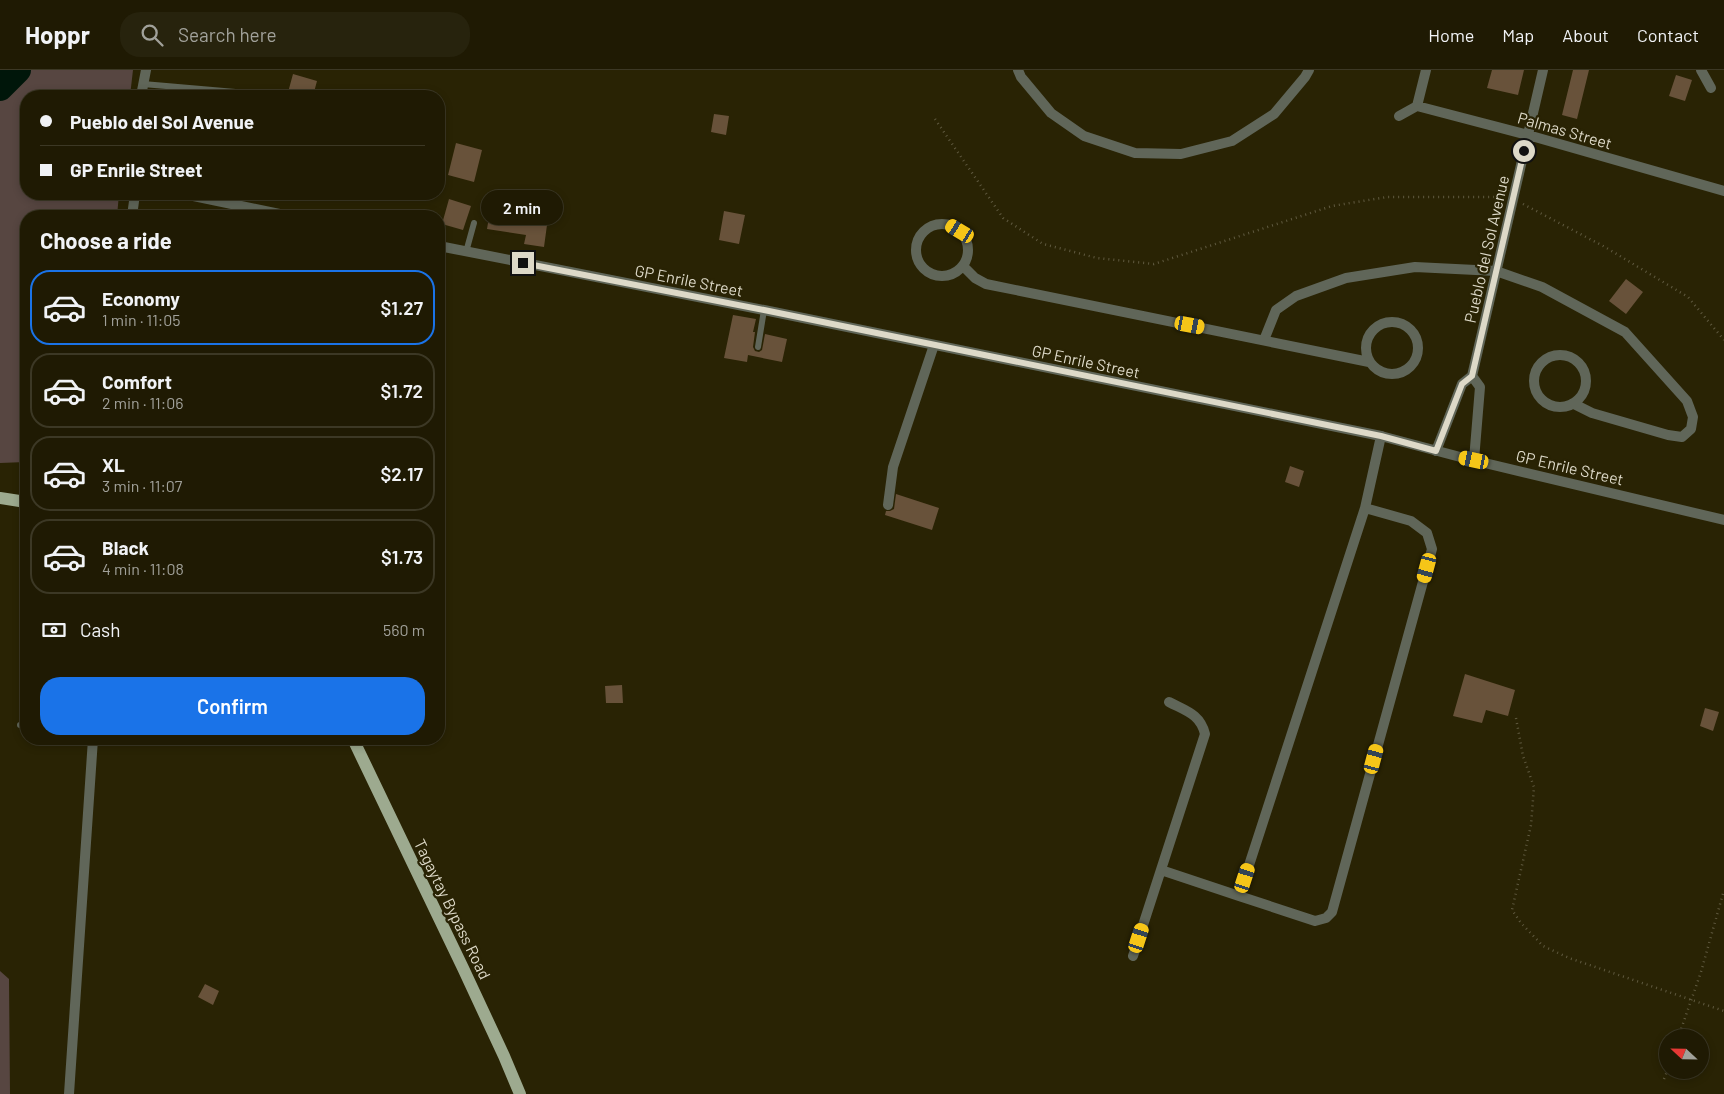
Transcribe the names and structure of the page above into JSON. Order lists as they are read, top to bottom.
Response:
{
  "streets": {
    "main road": ["Tagaytay Bypass Road"],
    "street": ["Palmas Street", "Pueblo del Sol Avenue", "GP Enrile Street"]
  },
  "crossings": [
    ["Palmas Street", "Pueblo del Sol Avenue"],
    ["Pueblo del Sol Avenue", "GP Enrile Street"]
  ],
  "north": "left",
  "page": {
    "header": "Hoppr",
    "search": "Search here",
    "nav": [
      "Home",
      "Map",
      "About",
      "Contact"
    ],
    "banner": ["Pueblo del Sol Avenue", "GP Enrile Street"],
    "bubble": "2 min",
    "heading": "Choose a ride",
    "list": [
      {
        "name": "Economy",
        "note": "1 min · 11:05",
        "value": "$1.27"
      },
      {
        "name": "Comfort",
        "note": "2 min · 11:06",
        "value": "$1.72"
      },
      {
        "name": "XL",
        "note": "3 min · 11:07",
        "value": "$2.17"
      },
      {
        "name": "Black",
        "note": "4 min · 11:08",
        "value": "$1.73"
      }
    ],
    "pay": ["Cash", "560 m"],
    "buttons": "Confirm"
  }
}
